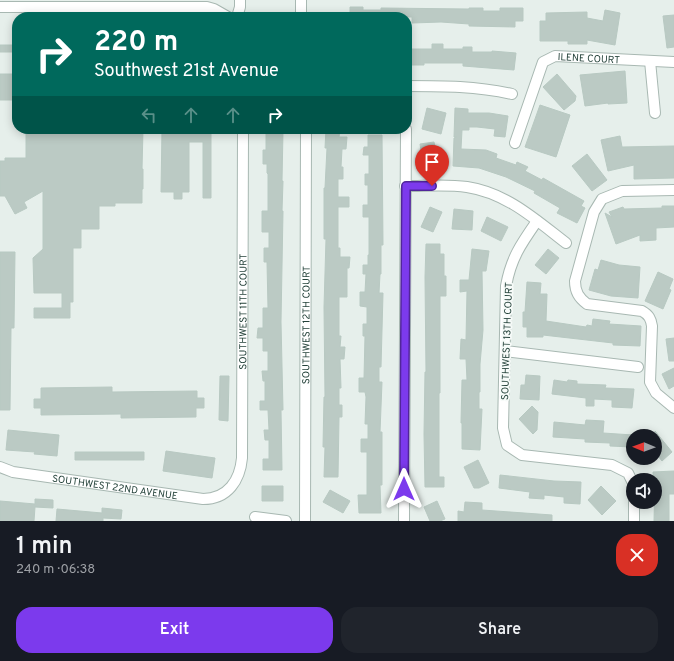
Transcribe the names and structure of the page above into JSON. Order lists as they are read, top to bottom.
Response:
{
  "streets": {
    "street": [
      "ILENE COURT",
      "SOUTHWEST 11TH COURT",
      "SOUTHWEST 12TH COURT",
      "SOUTHWEST 13TH COURT",
      "SOUTHWEST 22ND AVENUE"
    ]
  },
  "crossings": [
    ["SOUTHWEST 11TH COURT", "SOUTHWEST 22ND AVENUE"]
  ],
  "north": "left",
  "page": {
    "turn": ["220 m", "Southwest 21st Avenue"],
    "heading": ["1 min", "240 m · 06:38"],
    "buttons": ["Exit", "Share"]
  }
}
